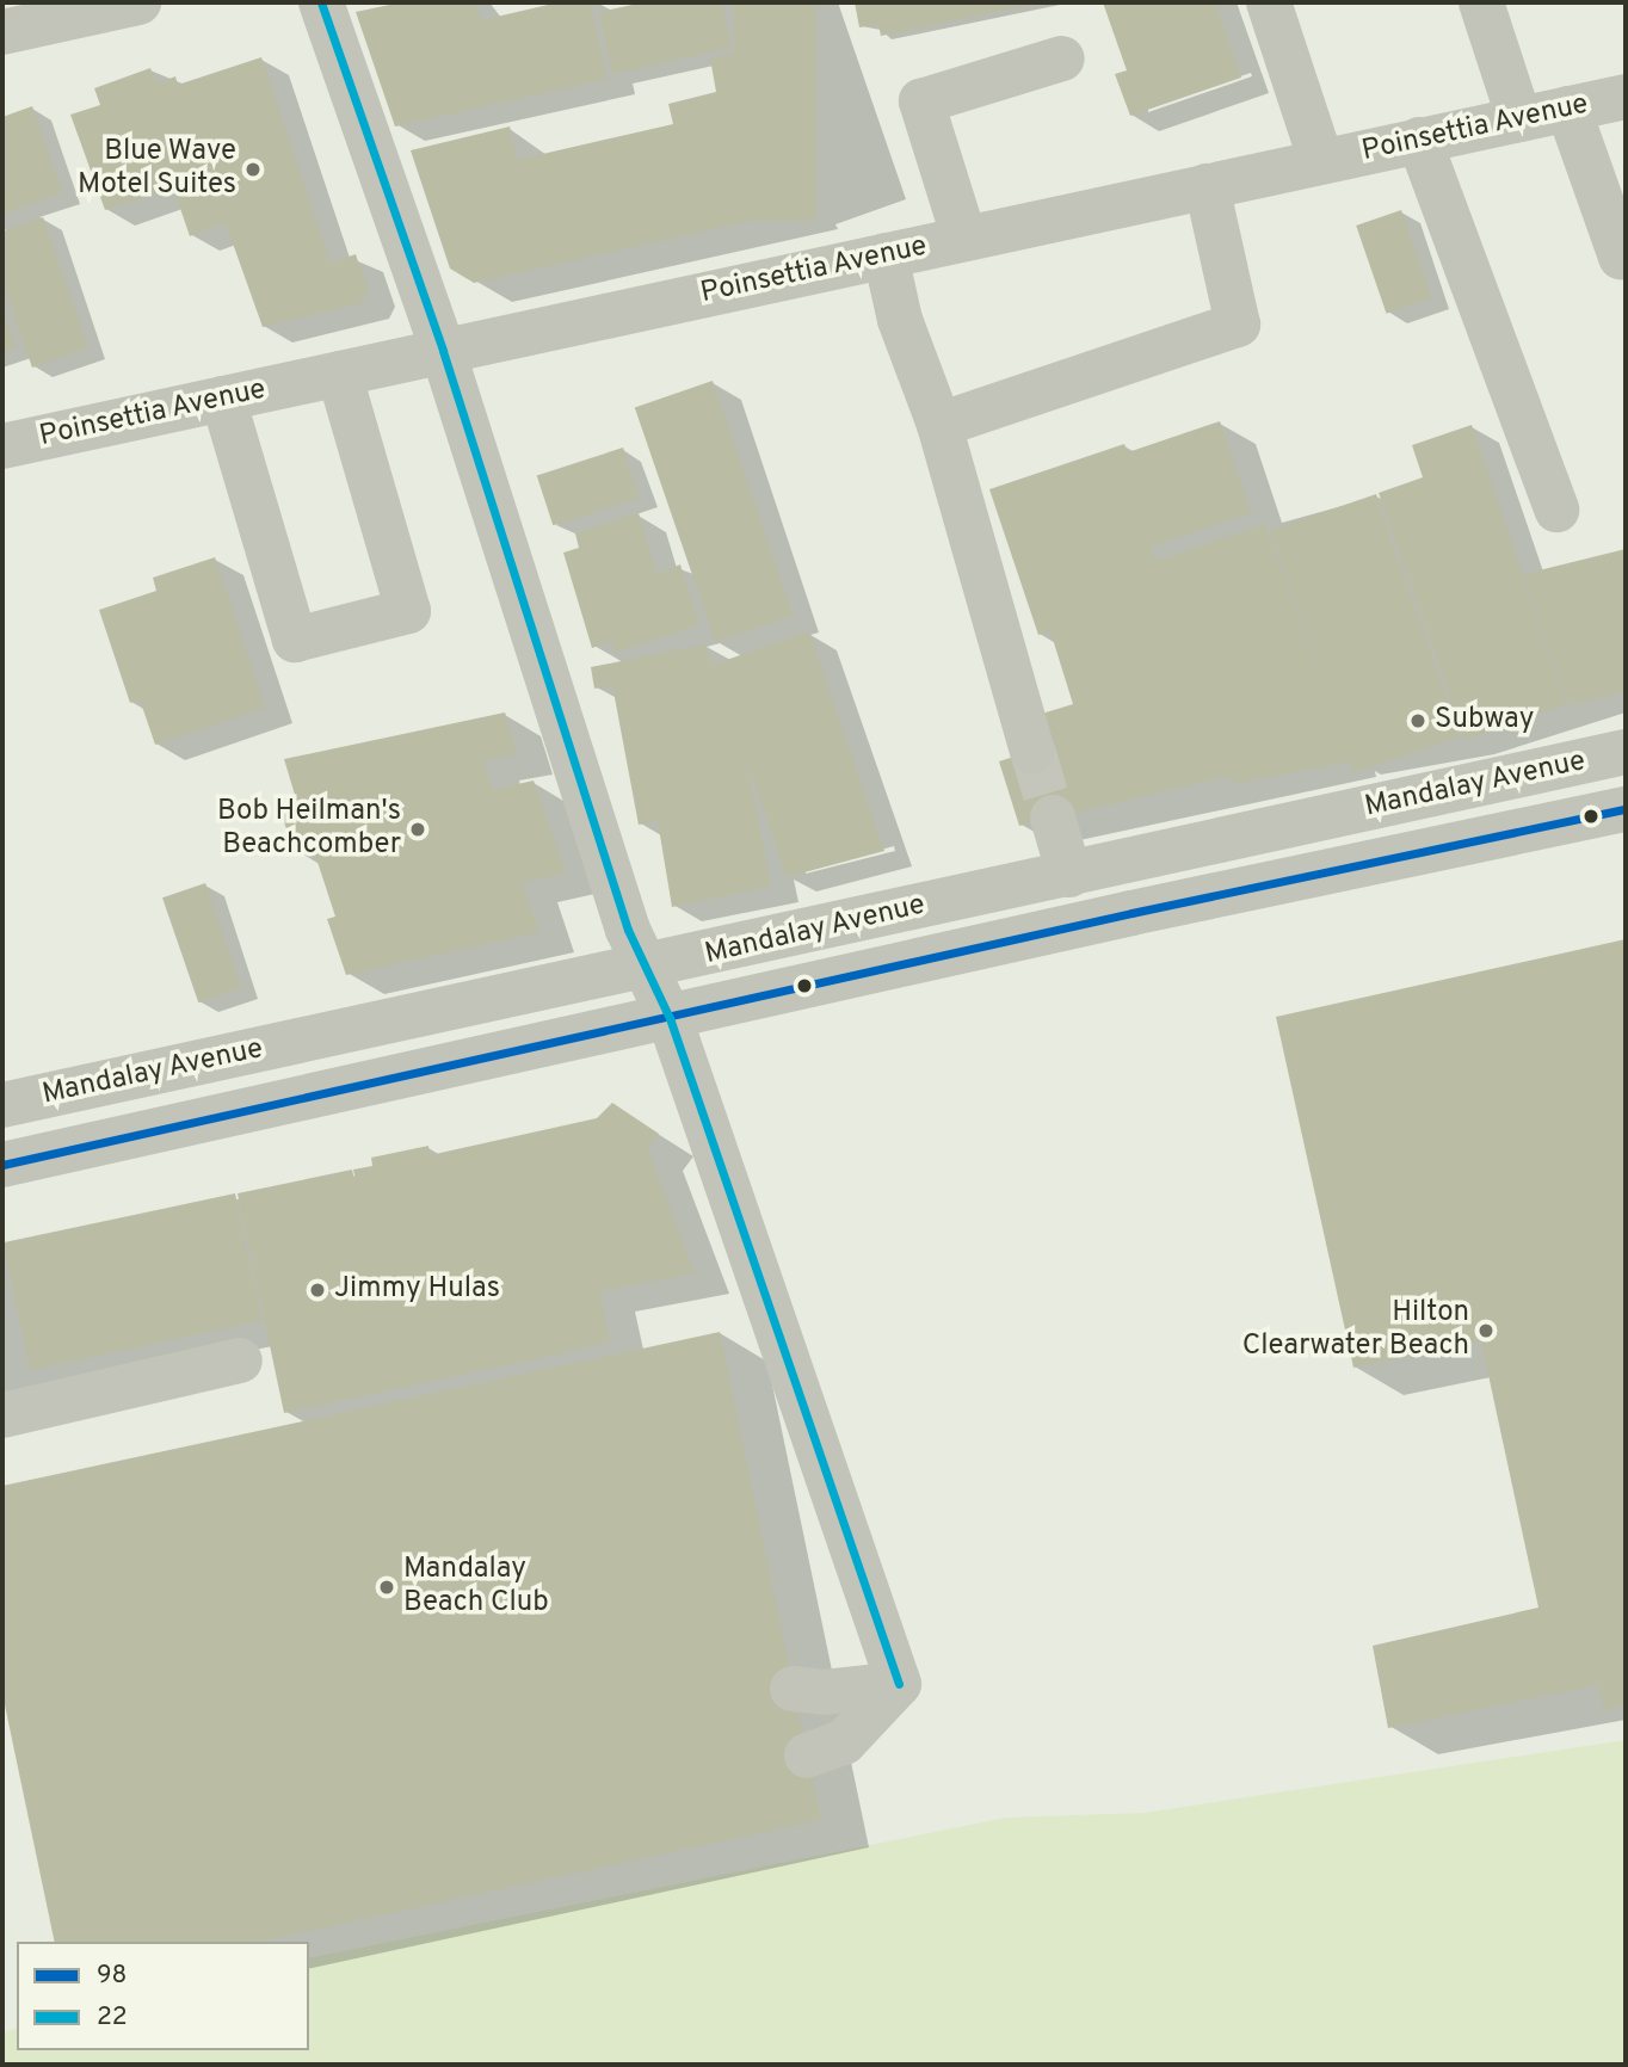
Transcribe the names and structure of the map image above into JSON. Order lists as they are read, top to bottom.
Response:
{
  "streets": {
    "street": ["Poinsettia Avenue", "Mandalay Avenue"]
  },
  "places": [
    "Blue Wave Motel Suites",
    "Subway",
    "Bob Heilman's Beachcomber",
    "Jimmy Hulas",
    "Hilton Clearwater Beach",
    "Mandalay Beach Club"
  ],
  "lines": ["transit line 22", "transit line 98"],
  "legend": ["98", "22"]
}
